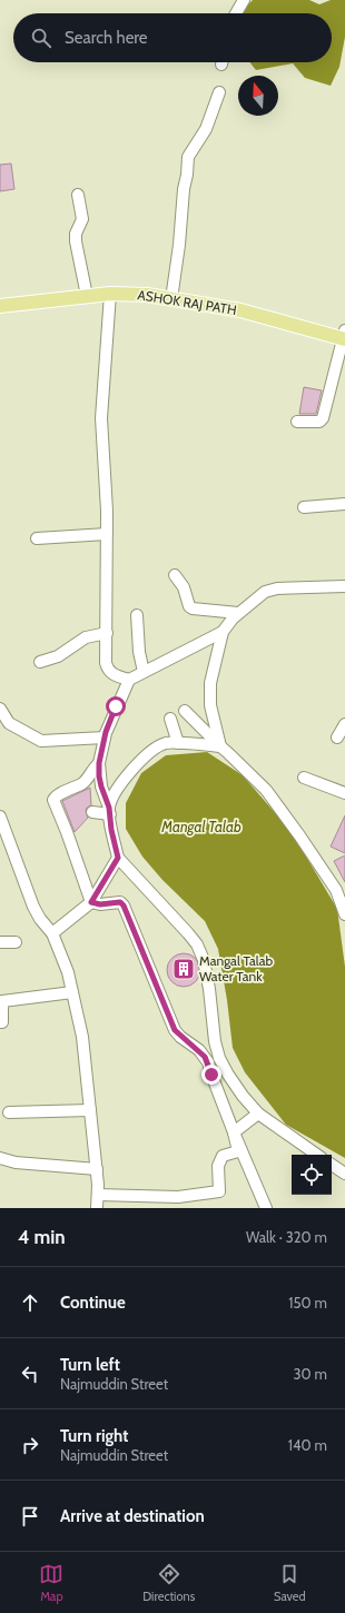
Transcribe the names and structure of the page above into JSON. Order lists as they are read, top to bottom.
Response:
{
  "streets": {
    "main road": ["ASHOK RAJ PATH"]
  },
  "water": ["Mangal Talab"],
  "places": {
    "building": ["Mangal Talab Water Tank"]
  },
  "north": "top",
  "page": {
    "search": "Search here",
    "heading": ["4 min", "Walk · 320 m"],
    "list": [
      ["Continue", "150 m"],
      ["Turn left", "Najmuddin Street", "30 m"],
      ["Turn right", "Najmuddin Street", "140 m"],
      "Arrive at destination"
    ],
    "nav": ["Map", "Directions", "Saved"]
  }
}
